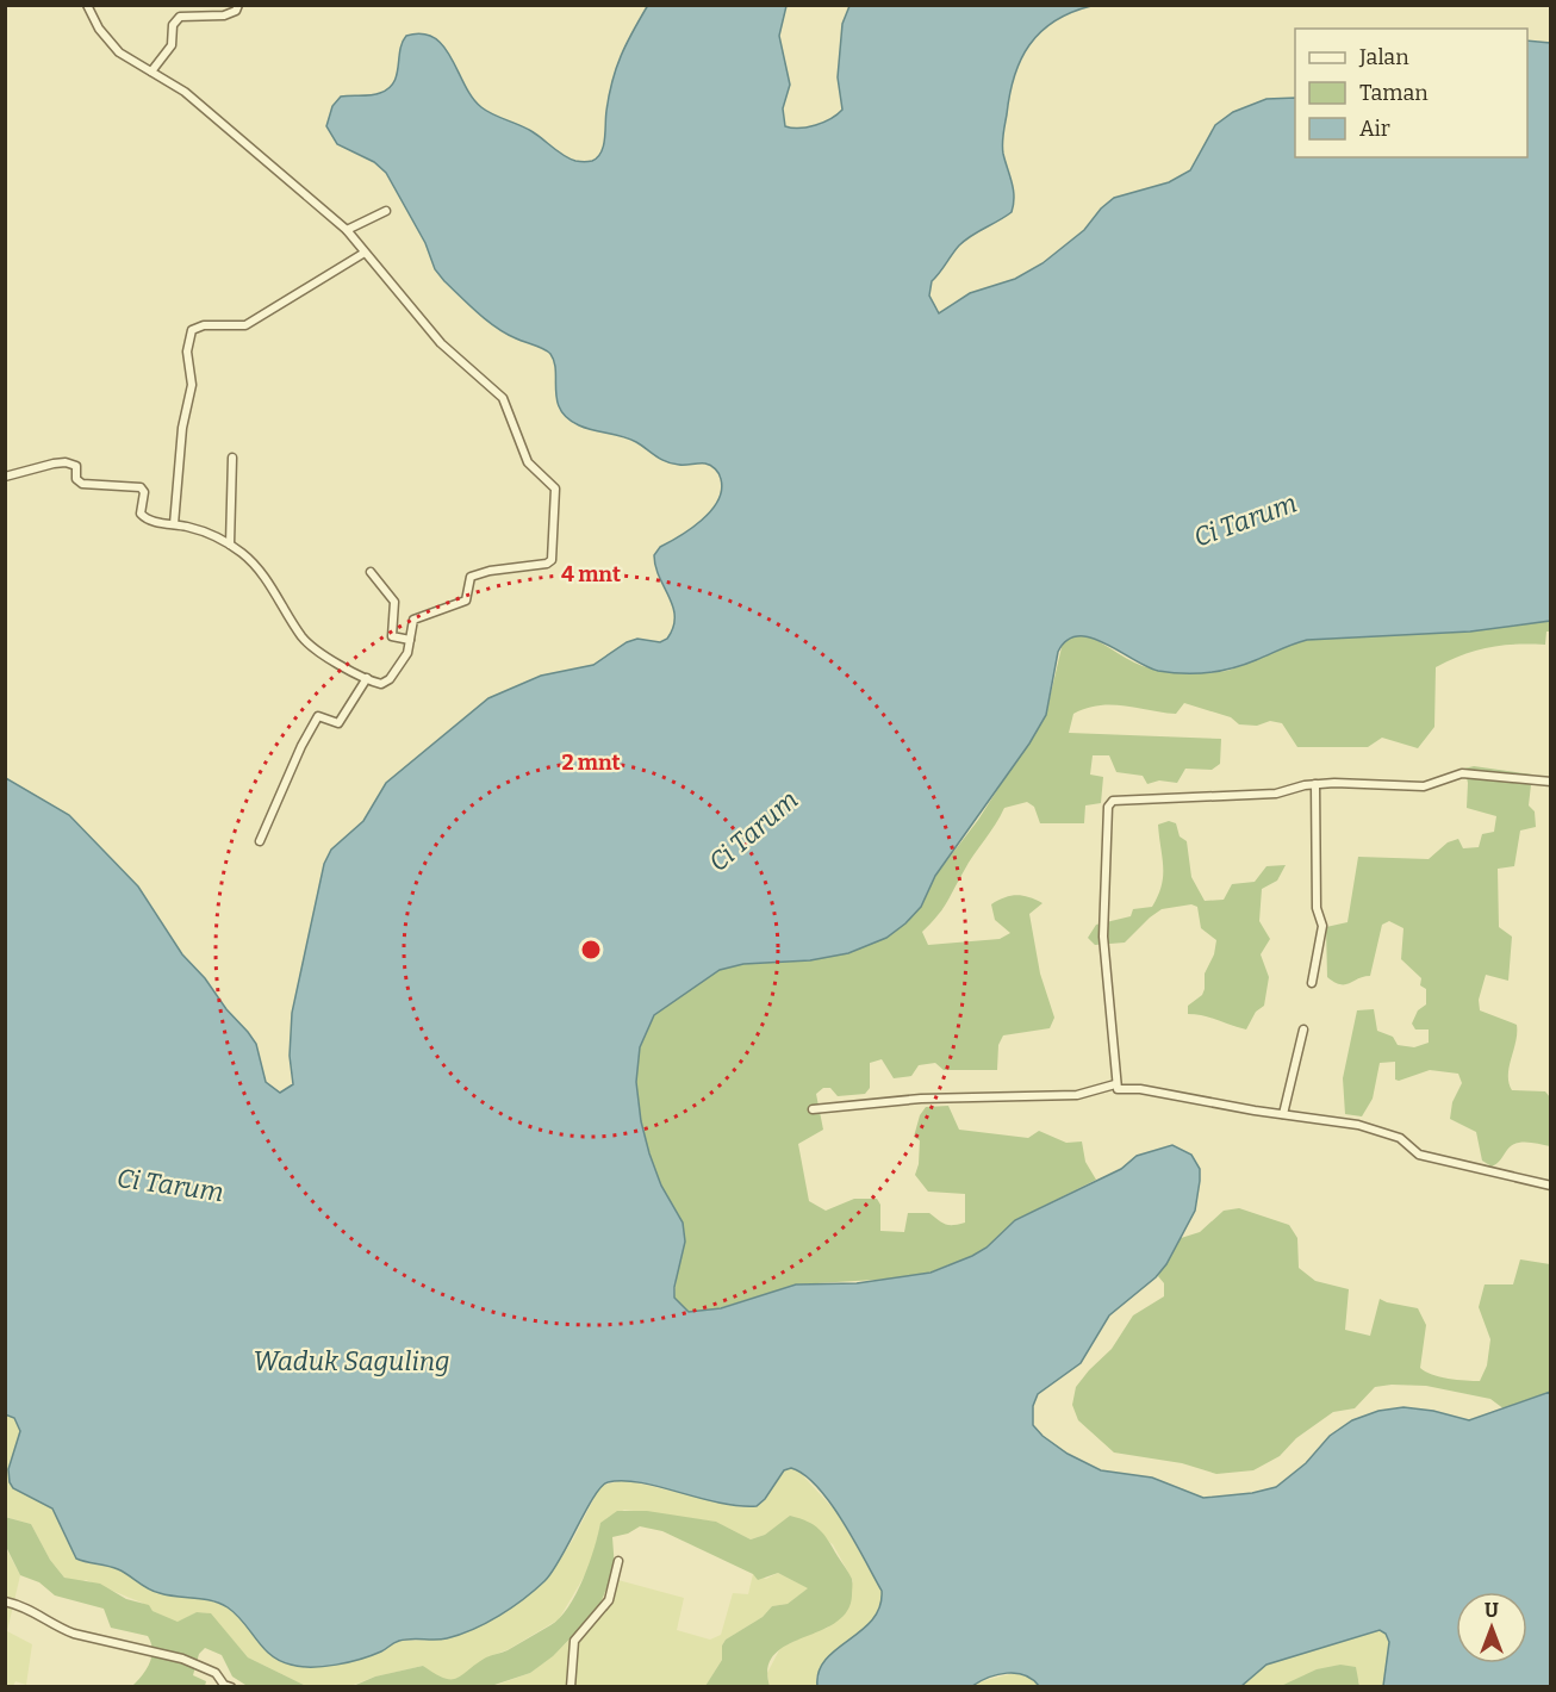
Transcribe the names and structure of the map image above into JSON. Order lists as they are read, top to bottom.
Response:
{
  "water": ["Ci Tarum", "Waduk Saguling"],
  "legend": ["Jalan", "Taman", "Air"],
  "north": "top",
  "rings": ["4 mnt", "2 mnt"]
}
